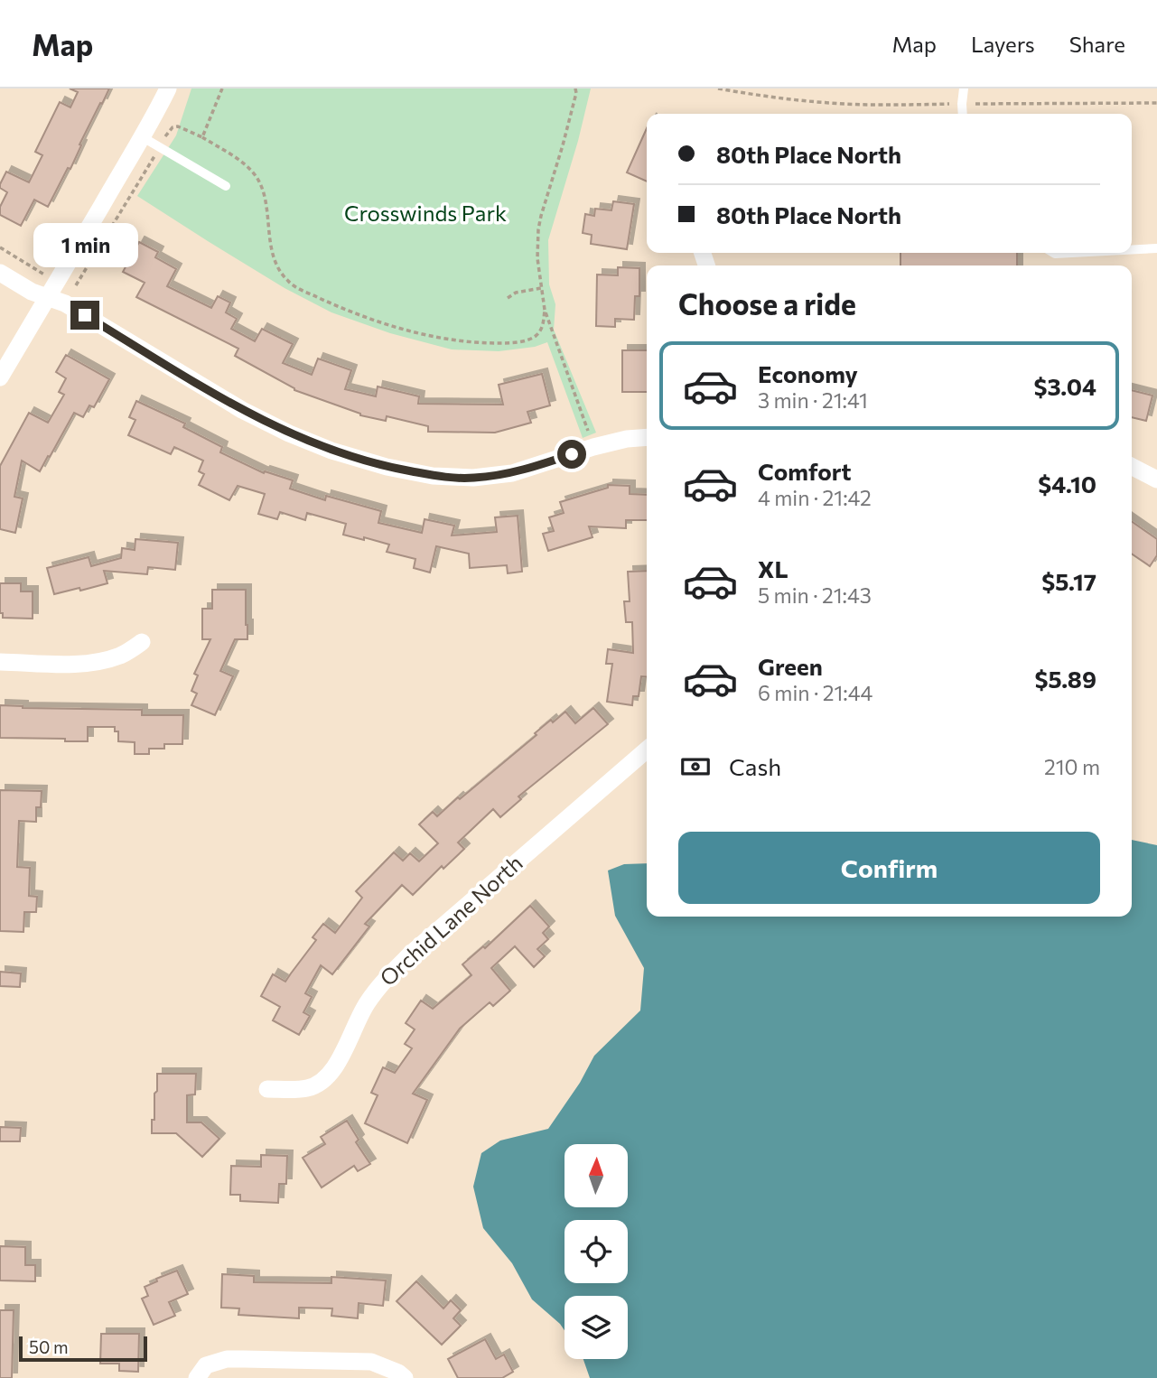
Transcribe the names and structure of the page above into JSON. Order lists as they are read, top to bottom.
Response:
{
  "streets": {
    "street": ["Orchid Lane North"]
  },
  "parks": ["Crosswinds Park"],
  "scale_bar": "50 m",
  "north": "top",
  "page": {
    "header": "Map",
    "nav": ["Map", "Layers", "Share"],
    "banner": ["80th Place North", "80th Place North"],
    "bubble": "1 min",
    "heading": "Choose a ride",
    "list": [
      {
        "name": "Economy",
        "note": "3 min · 21:41",
        "value": "$3.04"
      },
      {
        "name": "Comfort",
        "note": "4 min · 21:42",
        "value": "$4.10"
      },
      {
        "name": "XL",
        "note": "5 min · 21:43",
        "value": "$5.17"
      },
      {
        "name": "Green",
        "note": "6 min · 21:44",
        "value": "$5.89"
      }
    ],
    "pay": ["Cash", "210 m"],
    "buttons": "Confirm",
    "scale": "50 m"
  }
}
